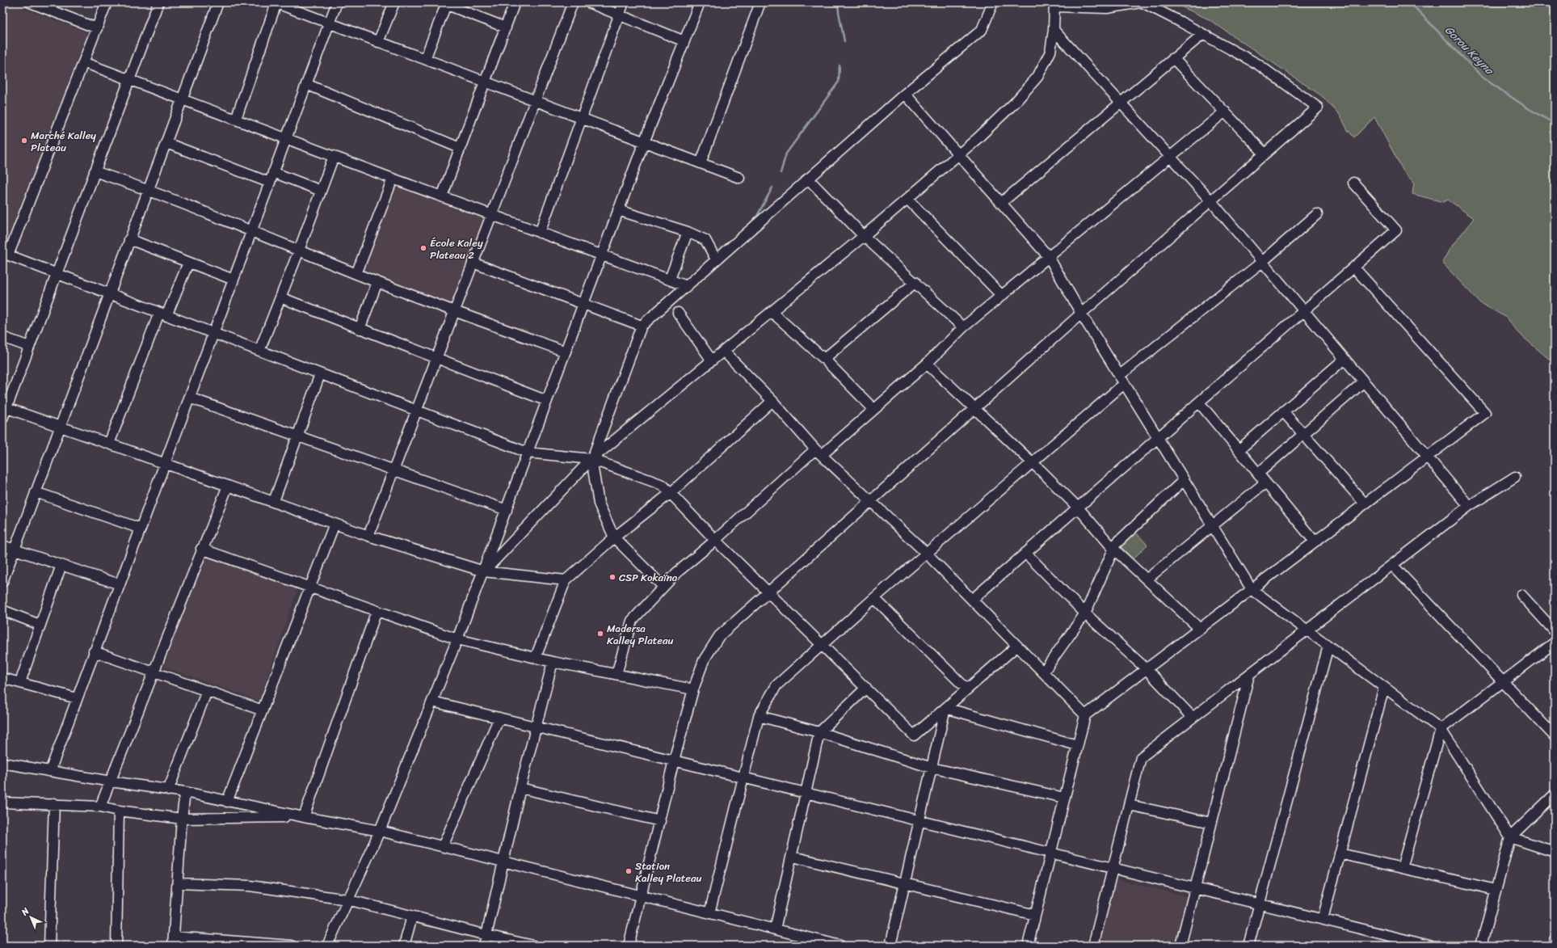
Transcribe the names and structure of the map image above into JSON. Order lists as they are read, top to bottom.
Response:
{
  "water": ["Gorou Keyna"],
  "places": [
    "Marché Kalley Plateau",
    "École Kaley Plateau 2",
    "CSP Kokaïna",
    "Madersa Kalley Plateau",
    "Station Kalley Plateau"
  ],
  "north": "top left"
}
